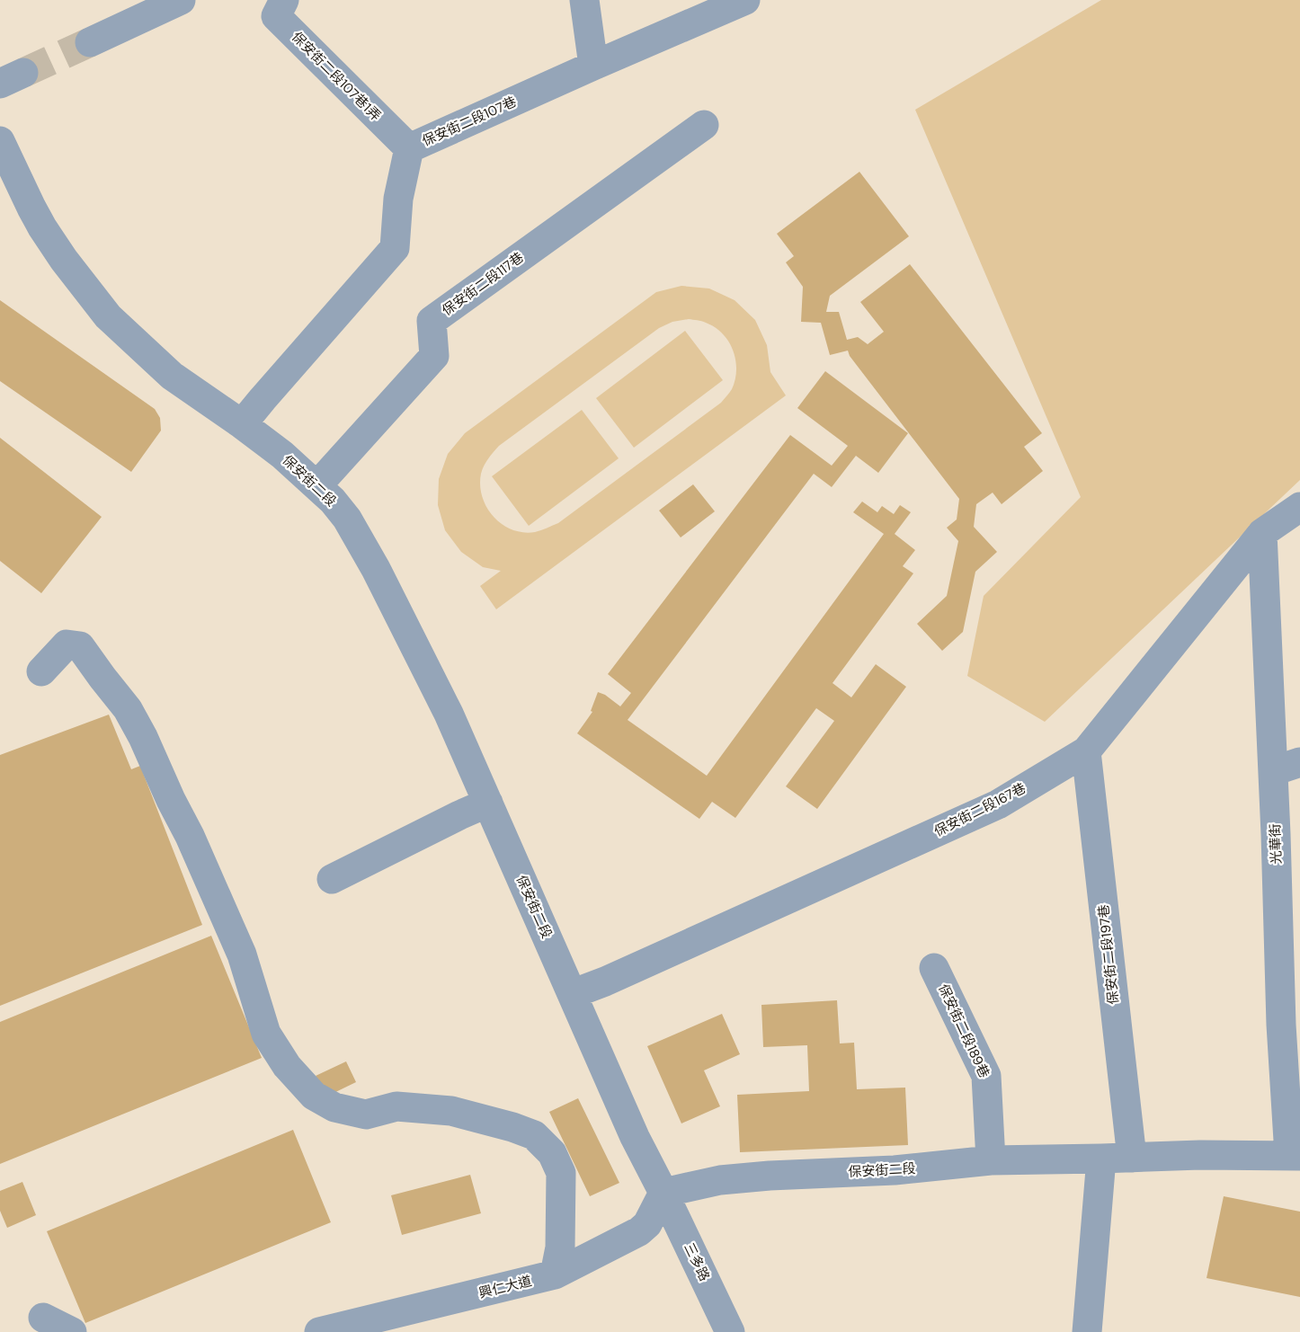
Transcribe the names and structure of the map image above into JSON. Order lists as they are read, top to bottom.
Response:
{
  "streets": {
    "street": [
      "保安街二段107巷1弄",
      "保安街二段107巷",
      "保安街二段117巷",
      "保安街二段",
      "保安街二段167巷",
      "光華街",
      "保安街二段197巷",
      "保安街二段189巷",
      "三多路",
      "興仁大道"
    ]
  },
  "crossings": [
    ["保安街二段107巷1弄", "保安街二段107巷"],
    ["保安街二段107巷", "保安街二段"],
    ["保安街二段117巷", "保安街二段"],
    ["保安街二段", "保安街二段167巷"],
    ["保安街二段", "光華街"],
    ["保安街二段", "保安街二段197巷"],
    ["保安街二段", "保安街二段189巷"],
    ["保安街二段", "三多路"],
    ["保安街二段", "興仁大道"],
    ["保安街二段167巷", "光華街"],
    ["保安街二段167巷", "保安街二段197巷"],
    ["三多路", "興仁大道"]
  ]
}
